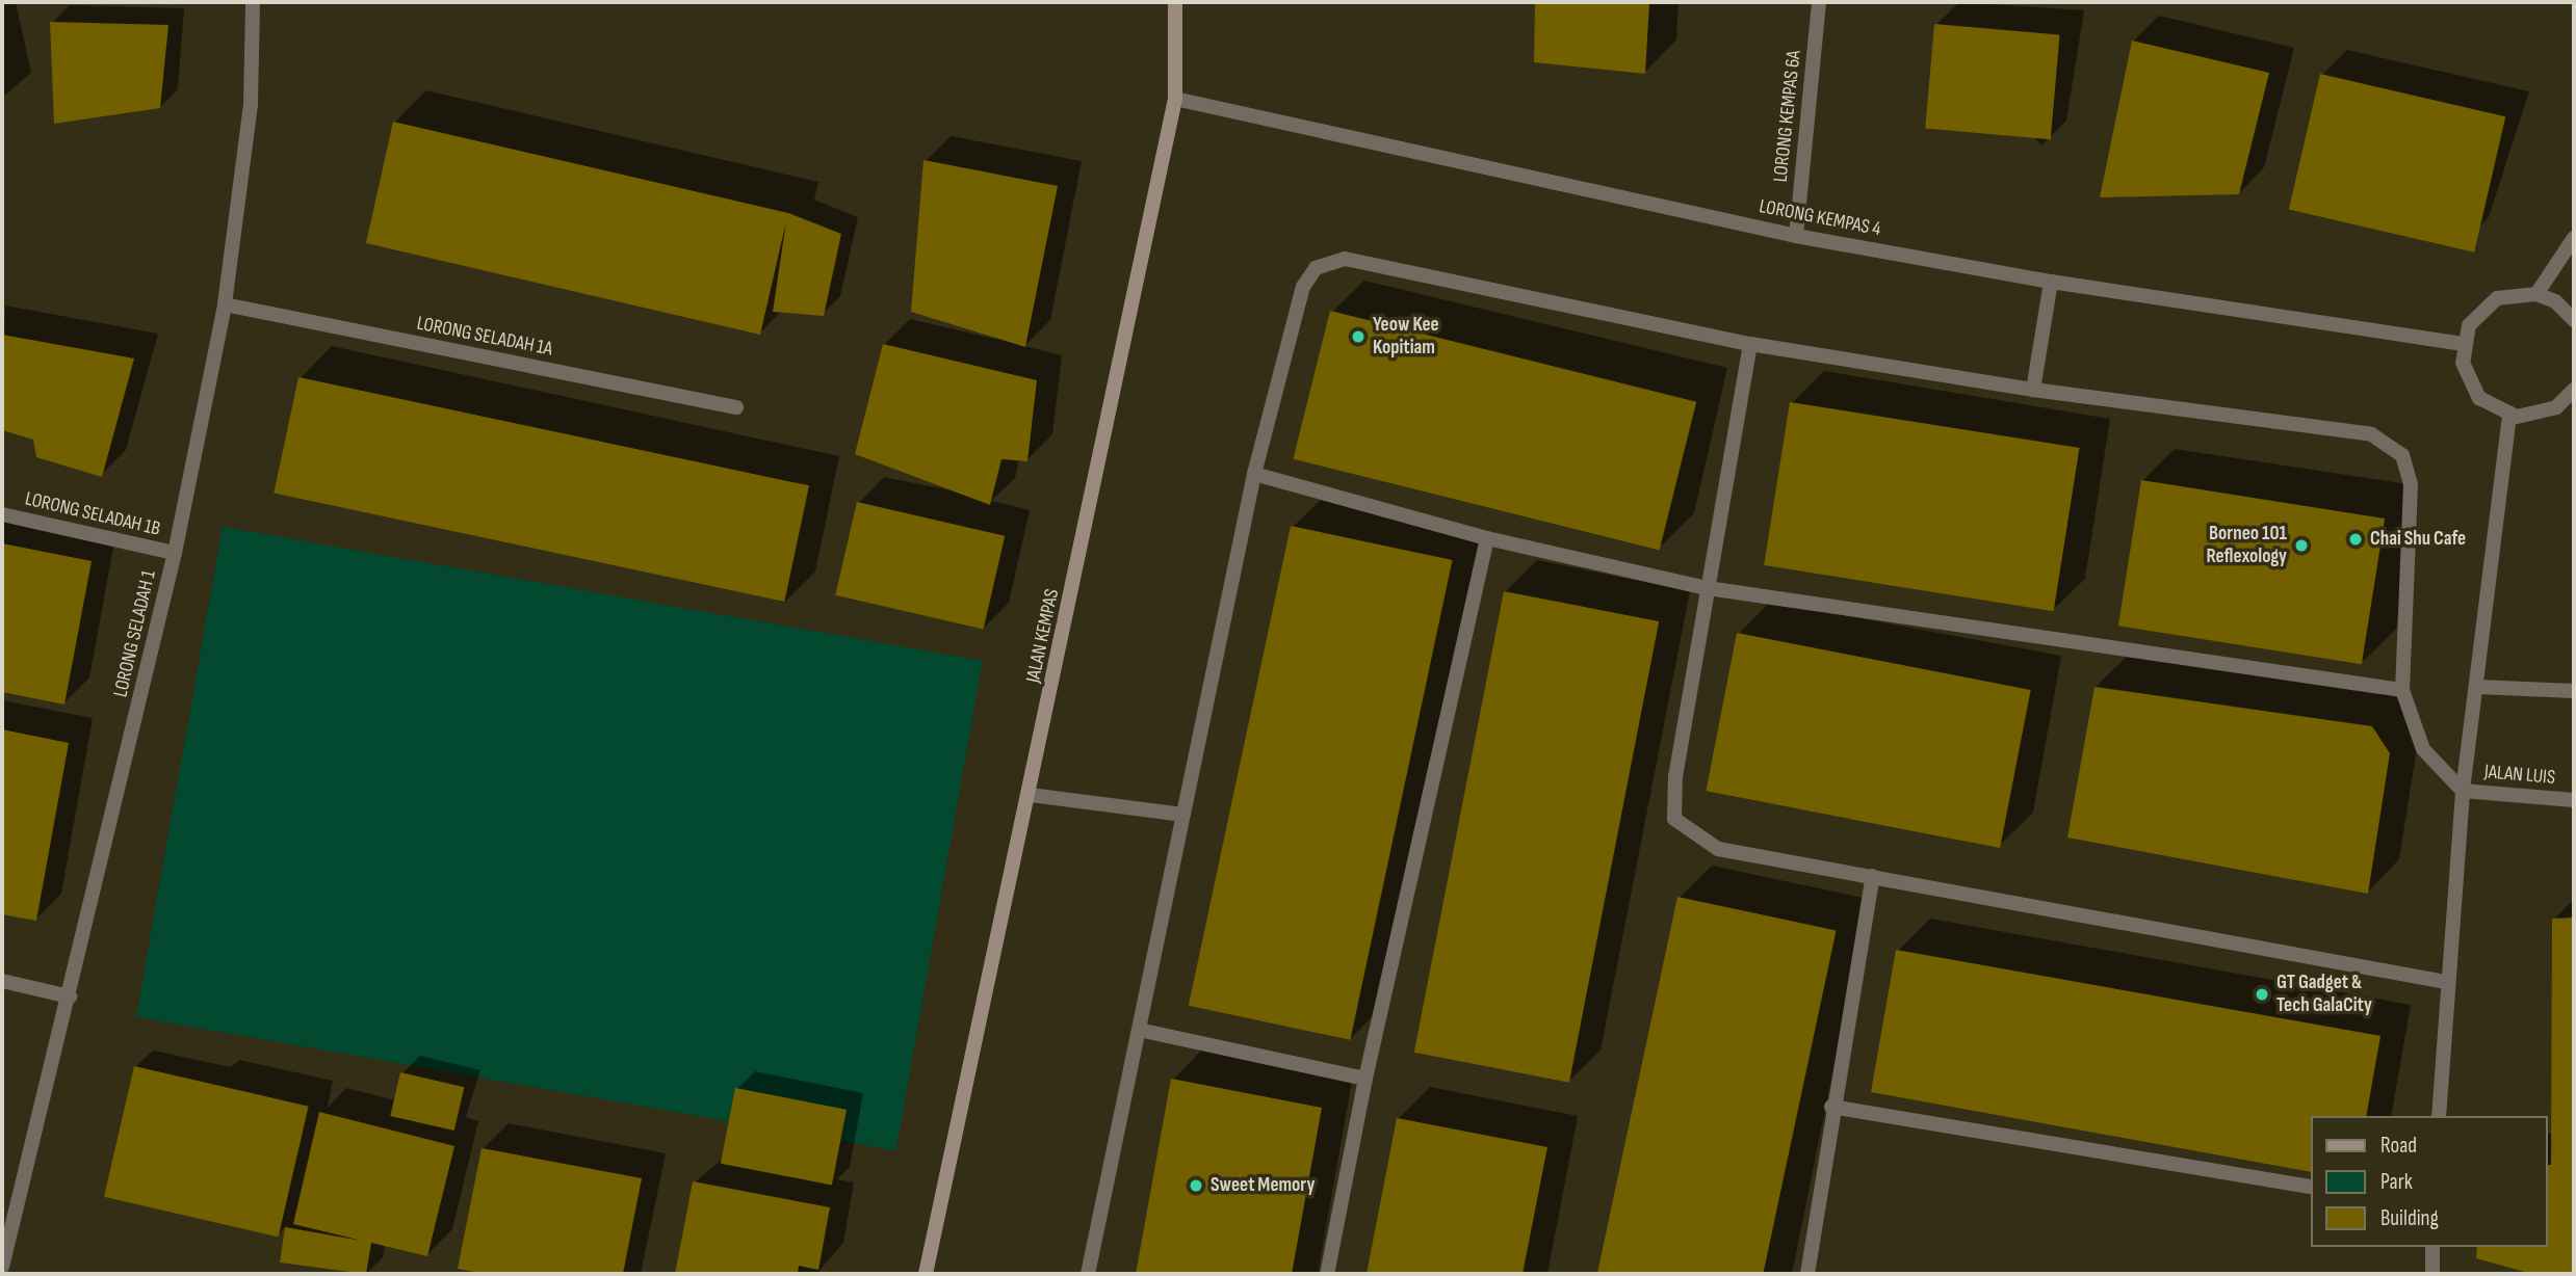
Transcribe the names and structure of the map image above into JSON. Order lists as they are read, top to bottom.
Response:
{
  "streets": {
    "street": [
      "LORONG KEMPAS 6A",
      "LORONG KEMPAS 4",
      "LORONG SELADAH 1A",
      "LORONG SELADAH 1B",
      "LORONG SELADAH 1",
      "JALAN KEMPAS",
      "JALAN LUIS"
    ]
  },
  "crossings": [
    ["LORONG KEMPAS 6A", "LORONG KEMPAS 4"],
    ["LORONG KEMPAS 4", "JALAN KEMPAS"],
    ["LORONG SELADAH 1A", "LORONG SELADAH 1"],
    ["LORONG SELADAH 1B", "LORONG SELADAH 1"]
  ],
  "places": [
    "Yeow Kee Kopitiam",
    "Chai Shu Cafe",
    "Borneo 101 Reflexology",
    "GT Gadget & Tech GalaCity",
    "Sweet Memory"
  ],
  "legend": ["Road", "Park", "Building"]
}
